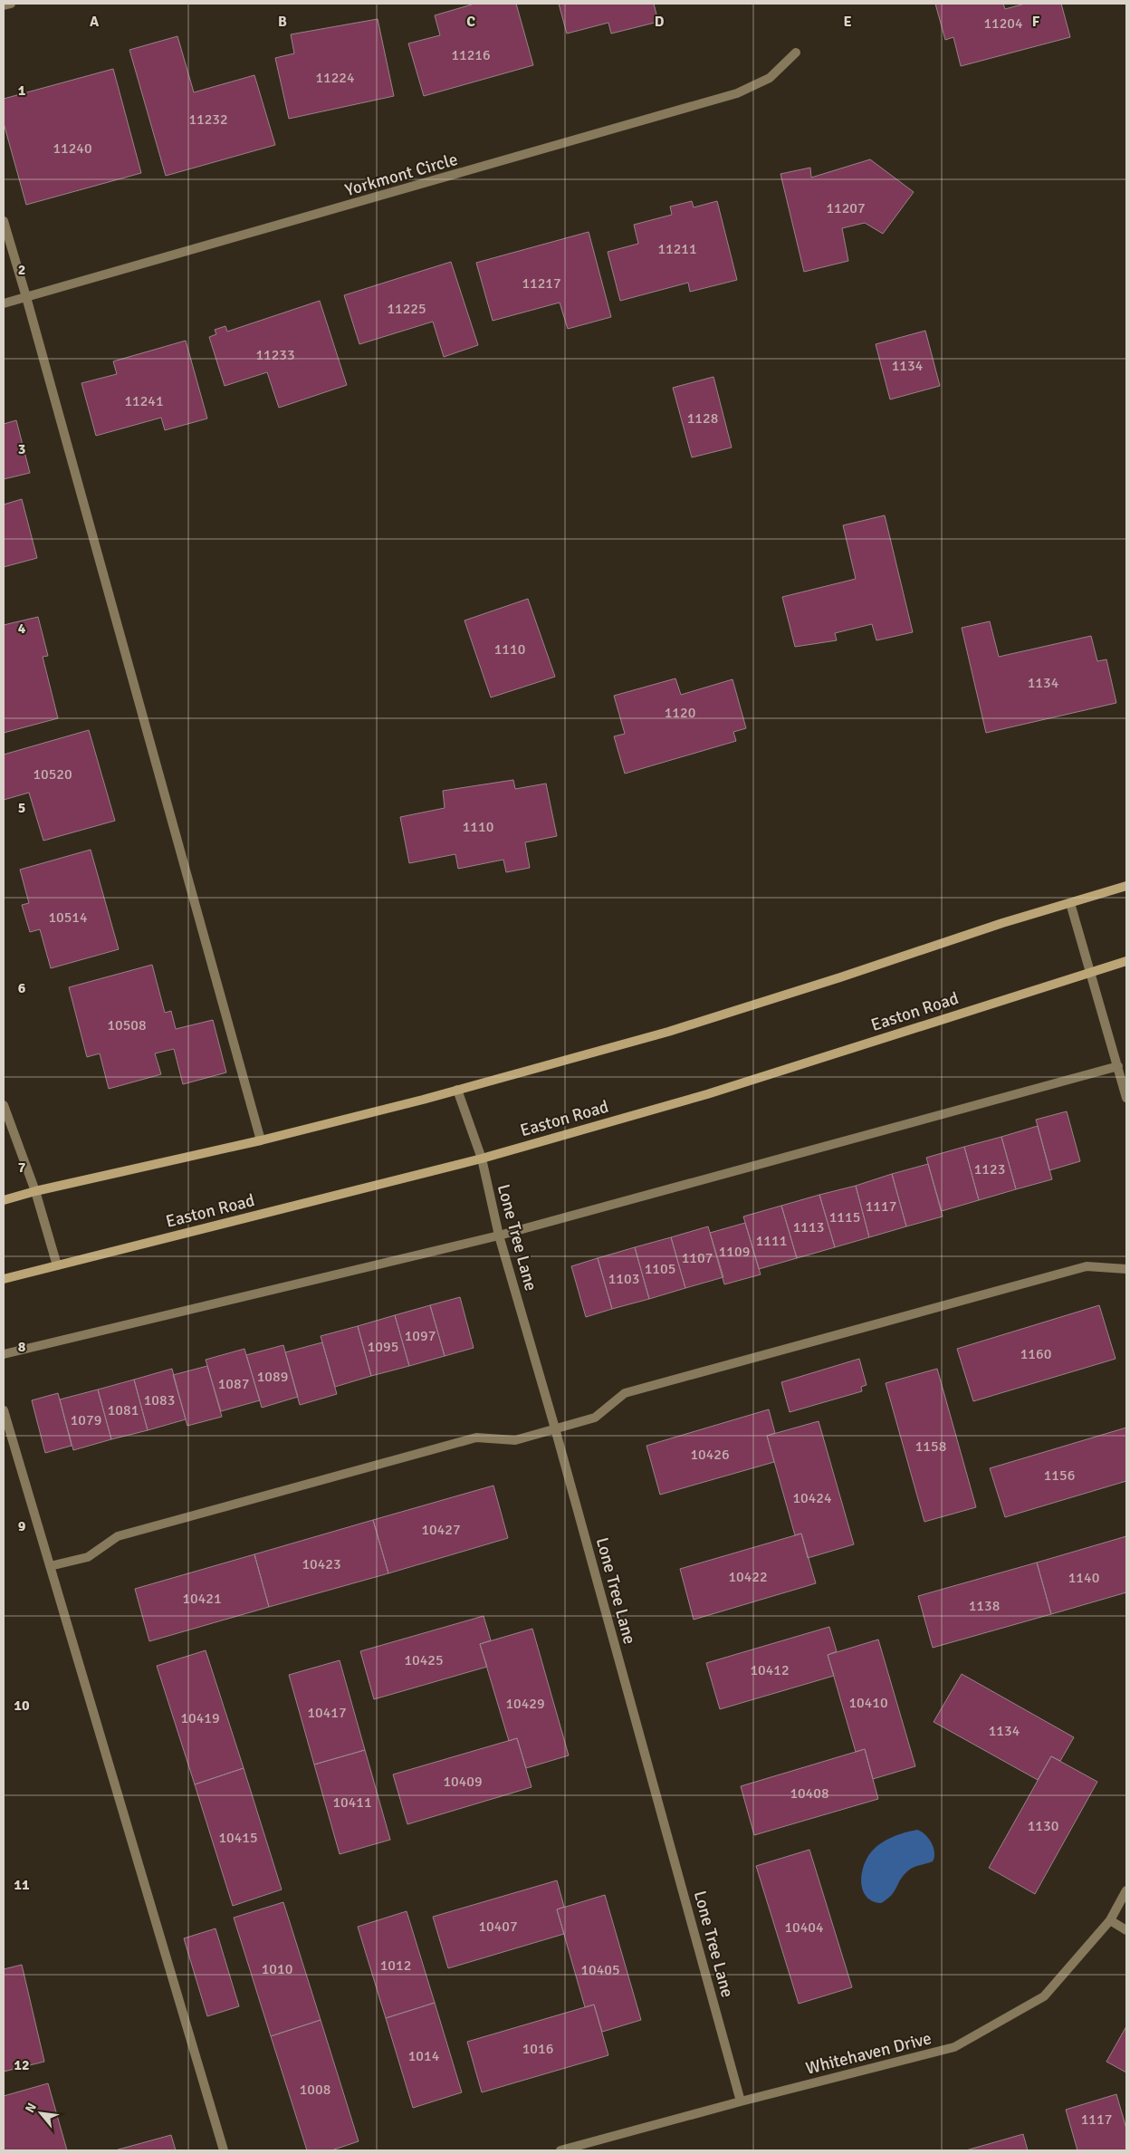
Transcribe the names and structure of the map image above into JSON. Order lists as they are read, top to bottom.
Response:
{
  "streets": {
    "main road": ["Easton Road"],
    "street": ["Yorkmont Circle", "Lone Tree Lane", "Whitehaven Drive"]
  },
  "crossings": [
    ["Easton Road", "Lone Tree Lane"],
    ["Lone Tree Lane", "Whitehaven Drive"]
  ],
  "house_numbers": [
    "11204",
    "11216",
    "11224",
    "11232",
    "11240",
    "11207",
    "11211",
    "11217",
    "11225",
    "11233",
    "1134",
    "11241",
    "1128",
    "1110",
    "1134",
    "1120",
    "10520",
    "1110",
    "10514",
    "10508",
    "1123",
    "1117",
    "1115",
    "1113",
    "1111",
    "1109",
    "1107",
    "1105",
    "1103",
    "1097",
    "1095",
    "1160",
    "1089",
    "1087",
    "1083",
    "1081",
    "1079",
    "1158",
    "10426",
    "1156",
    "10424",
    "10427",
    "10423",
    "10422",
    "1140",
    "10421",
    "1138",
    "10425",
    "10412",
    "10410",
    "10429",
    "10417",
    "10419",
    "1134",
    "10409",
    "10408",
    "10411",
    "1130",
    "10415",
    "10407",
    "10404",
    "1012",
    "1010",
    "10405",
    "1016",
    "1014",
    "1008",
    "1117"
  ],
  "north": "top left",
  "grid": {
    "columns": [
      "A",
      "B",
      "C",
      "D",
      "E",
      "F"
    ],
    "rows": [
      "1",
      "2",
      "3",
      "4",
      "5",
      "6",
      "7",
      "8",
      "9",
      "10",
      "11",
      "12"
    ]
  }
}
